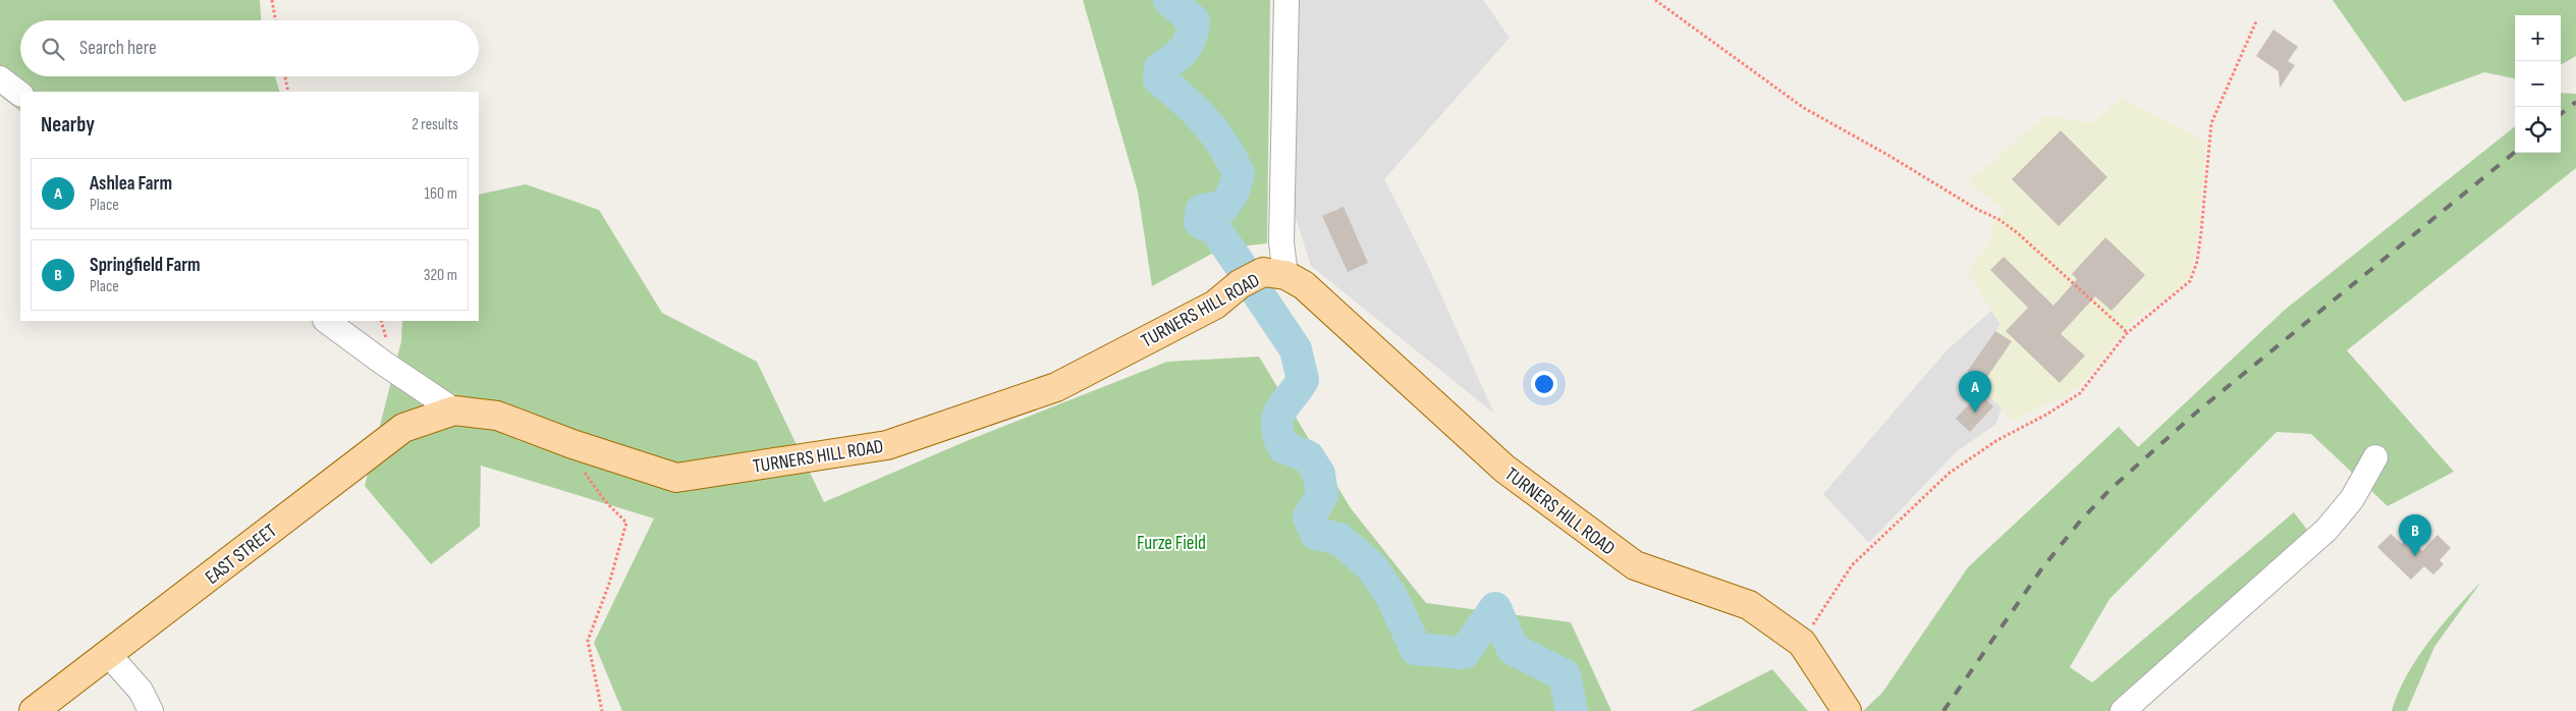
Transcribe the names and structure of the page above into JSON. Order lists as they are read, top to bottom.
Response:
{
  "streets": {
    "main road": ["TURNERS HILL ROAD", "EAST STREET"]
  },
  "crossings": [
    ["TURNERS HILL ROAD", "EAST STREET"]
  ],
  "parks": ["Furze Field"],
  "page": {
    "map_buttons": ["+", "−"],
    "search": "Search here",
    "heading": ["Nearby", "2 results"],
    "list": [
      {
        "mark": "A",
        "name": "Ashlea Farm",
        "note": "Place",
        "value": "160 m"
      },
      {
        "mark": "B",
        "name": "Springfield Farm",
        "note": "Place",
        "value": "320 m"
      }
    ],
    "pins": ["A", "B"]
  }
}
